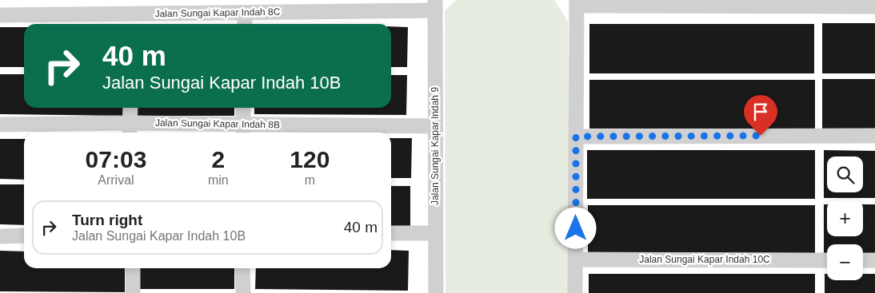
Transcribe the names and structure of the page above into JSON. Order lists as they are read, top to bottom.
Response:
{
  "streets": {
    "street": [
      "Jalan Sungai Kapar Indah 8C",
      "Jalan Sungai Kapar Indah 8B",
      "Jalan Sungai Kapar Indah 9",
      "Jalan Sungai Kapar Indah 10C"
    ]
  },
  "crossings": [
    ["Jalan Sungai Kapar Indah 8C", "Jalan Sungai Kapar Indah 9"],
    ["Jalan Sungai Kapar Indah 8B", "Jalan Sungai Kapar Indah 9"]
  ],
  "page": {
    "turn": ["40 m", "Jalan Sungai Kapar Indah 10B"],
    "eta": [
      "07:03",
      "Arrival",
      "2",
      "min",
      "120",
      "m"
    ],
    "map_buttons": ["+", "−"],
    "list": [
      {
        "name": "Turn right",
        "note": "Jalan Sungai Kapar Indah 10B",
        "value": "40 m"
      }
    ]
  }
}
